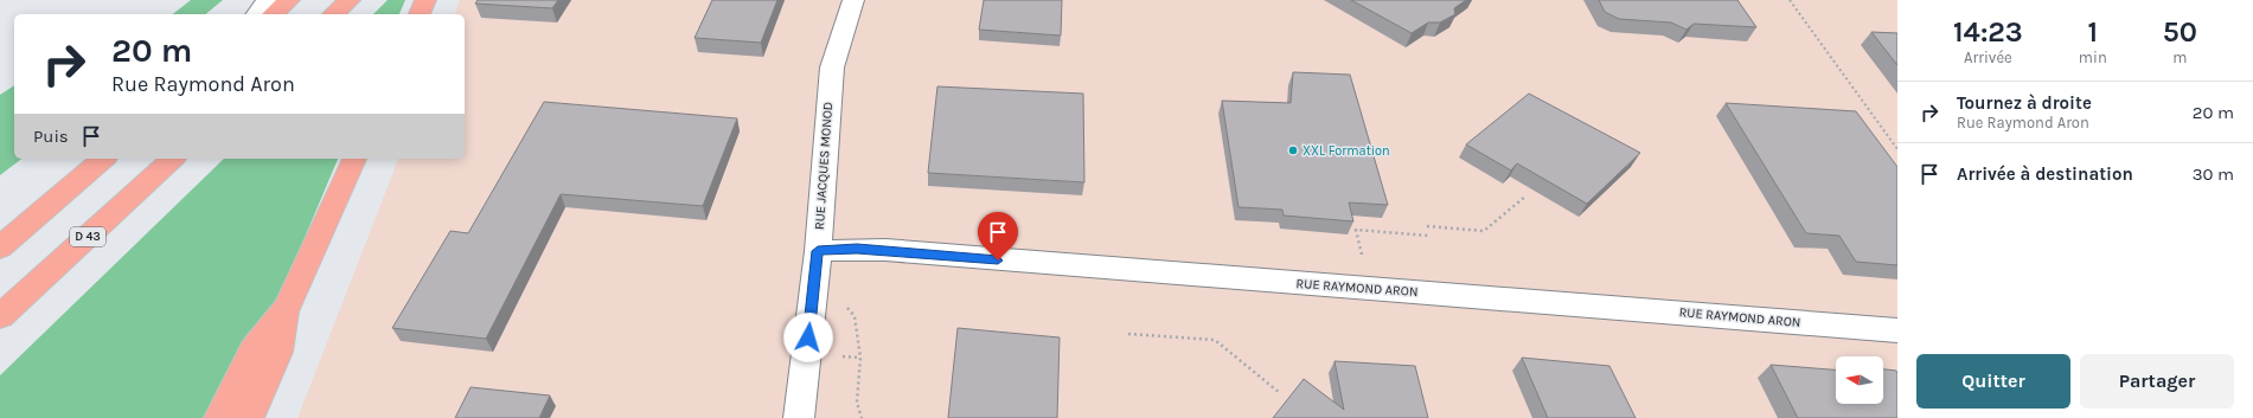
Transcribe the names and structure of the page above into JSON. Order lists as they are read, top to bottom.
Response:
{
  "streets": {
    "highway": ["D 43"],
    "street": ["RUE JACQUES MONOD", "RUE RAYMOND ARON"]
  },
  "crossings": [
    ["RUE JACQUES MONOD", "RUE RAYMOND ARON"]
  ],
  "places": ["XXL Formation"],
  "north": "left",
  "page": {
    "eta": [
      "14:23",
      "Arrivée",
      "1",
      "min",
      "50",
      "m"
    ],
    "turn": ["20 m", "Rue Raymond Aron"],
    "list": [
      {
        "name": "Tournez à droite",
        "note": "Rue Raymond Aron",
        "value": "20 m"
      },
      {
        "name": "Arrivée à destination",
        "value": "30 m"
      }
    ],
    "then": "Puis",
    "buttons": ["Quitter", "Partager"]
  }
}
